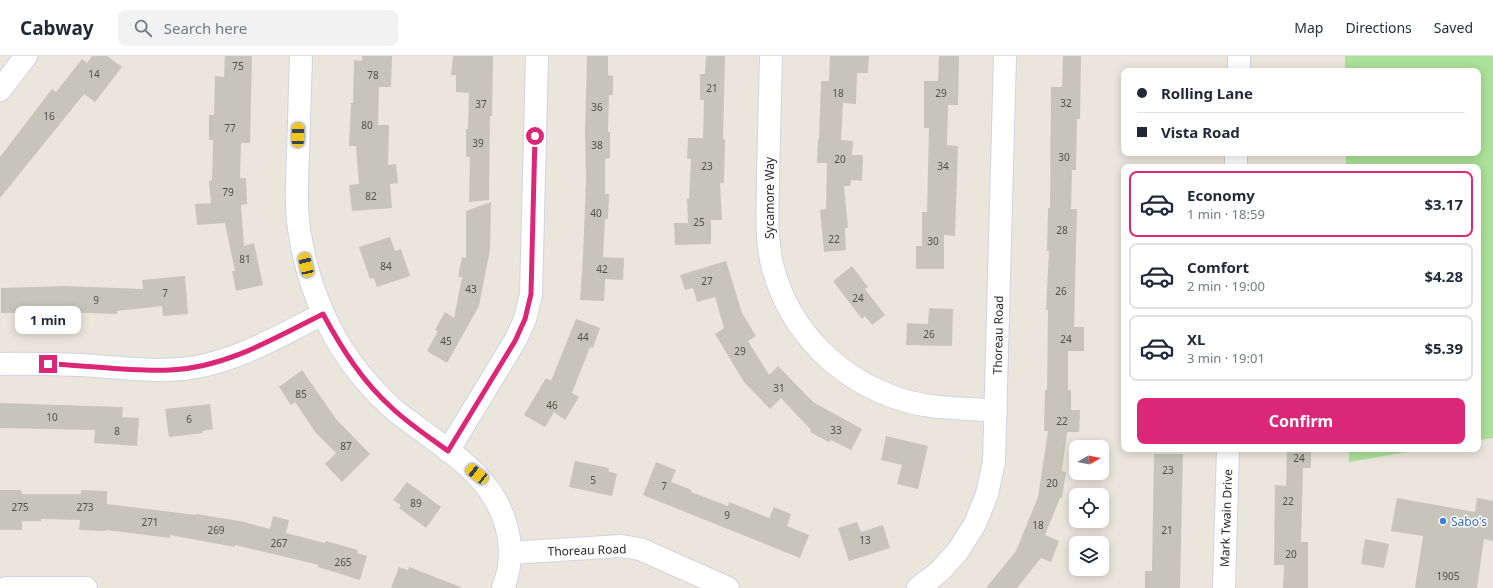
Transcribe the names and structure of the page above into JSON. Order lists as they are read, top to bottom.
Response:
{
  "streets": {
    "street": ["Sycamore Way", "Thoreau Road", "Mark Twain Drive"]
  },
  "crossings": [
    ["Sycamore Way", "Thoreau Road"]
  ],
  "places": ["Sabo's"],
  "house_numbers": [
    "75",
    "14",
    "78",
    "21",
    "18",
    "29",
    "32",
    "37",
    "36",
    "16",
    "80",
    "77",
    "39",
    "38",
    "30",
    "20",
    "23",
    "34",
    "79",
    "82",
    "40",
    "25",
    "28",
    "22",
    "30",
    "81",
    "84",
    "42",
    "27",
    "43",
    "26",
    "7",
    "24",
    "9",
    "26",
    "44",
    "24",
    "45",
    "29",
    "31",
    "85",
    "46",
    "10",
    "6",
    "22",
    "33",
    "8",
    "87",
    "24",
    "23",
    "5",
    "20",
    "7",
    "22",
    "89",
    "275",
    "273",
    "9",
    "271",
    "18",
    "269",
    "21",
    "13",
    "267",
    "20",
    "265",
    "1905"
  ],
  "north": "right",
  "page": {
    "header": "Cabway",
    "search": "Search here",
    "nav": ["Map", "Directions", "Saved"],
    "banner": ["Rolling Lane", "Vista Road"],
    "list": [
      {
        "name": "Economy",
        "note": "1 min · 18:59",
        "value": "$3.17"
      },
      {
        "name": "Comfort",
        "note": "2 min · 19:00",
        "value": "$4.28"
      },
      {
        "name": "XL",
        "note": "3 min · 19:01",
        "value": "$5.39"
      }
    ],
    "bubble": "1 min",
    "buttons": "Confirm"
  }
}
